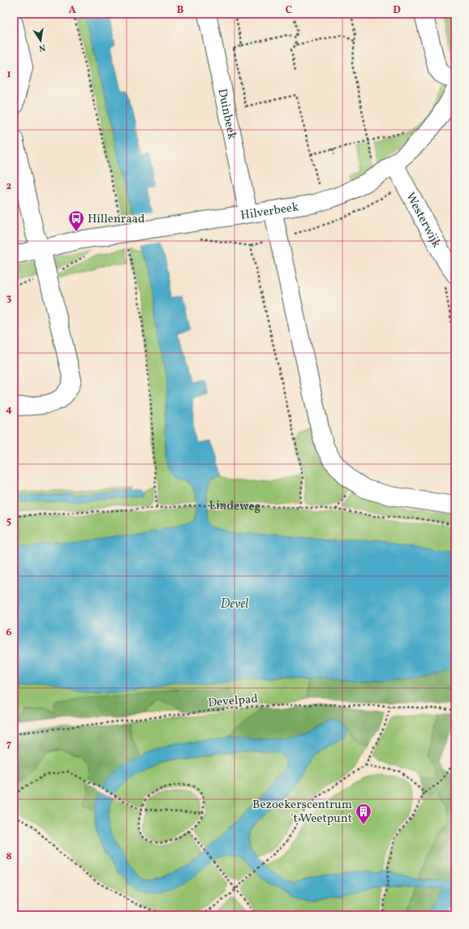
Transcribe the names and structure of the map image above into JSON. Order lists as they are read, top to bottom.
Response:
{
  "streets": {
    "street": ["Duinbeek", "Hilverbeek", "Westerwijk"],
    "path": ["Lindeweg", "Develpad"]
  },
  "crossings": [
    ["Duinbeek", "Hilverbeek"],
    ["Hilverbeek", "Westerwijk"]
  ],
  "water": ["Devel"],
  "places": {
    "bus stop": ["Hillenraad"],
    "building": ["Bezoekerscentrum 't Weetpunt"]
  },
  "north": "bottom",
  "grid": {
    "columns": [
      "A",
      "B",
      "C",
      "D"
    ],
    "rows": [
      "1",
      "2",
      "3",
      "4",
      "5",
      "6",
      "7",
      "8"
    ]
  }
}
